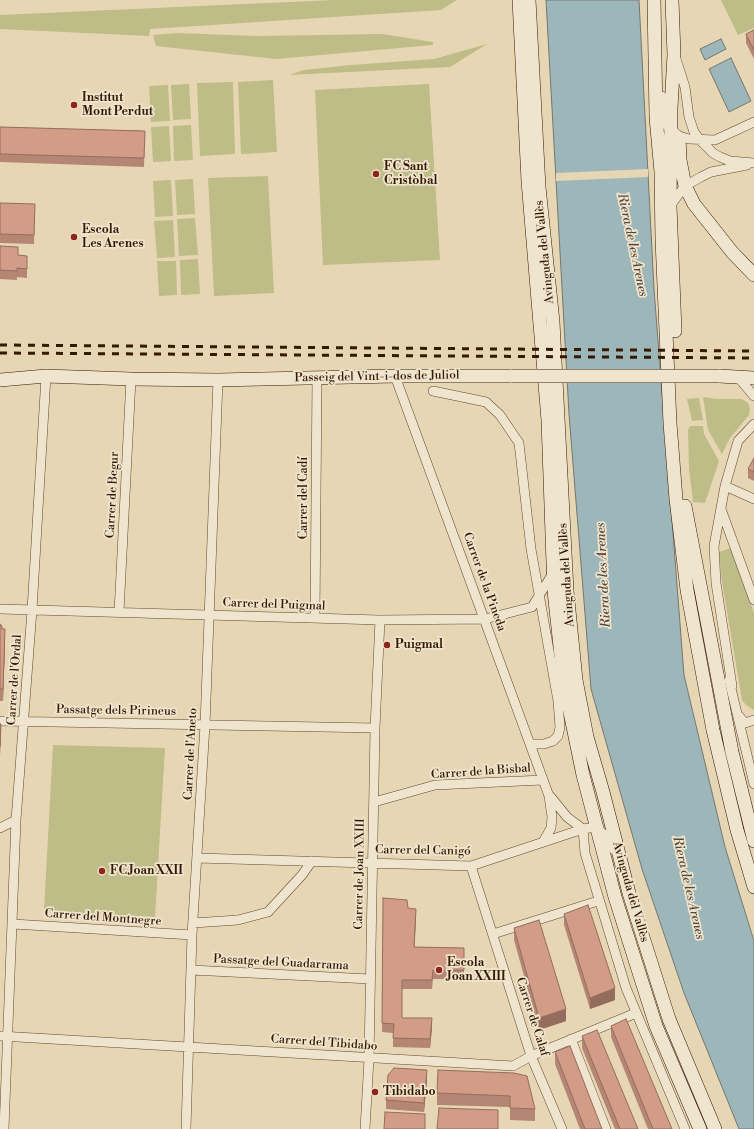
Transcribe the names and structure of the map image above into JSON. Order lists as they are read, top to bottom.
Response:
{
  "streets": {
    "main road": ["Avinguda del Vallès", "Passeig del Vint-i-dos de Juliol"],
    "street": [
      "Carrer de Begur",
      "Carrer del Cadí",
      "Carrer de la Pineda",
      "Carrer del Puigmal",
      "Carrer de l'Ordal",
      "Passatge dels Pirineus",
      "Carrer de l'Aneto",
      "Carrer de la Bisbal",
      "Carrer del Canigó",
      "Carrer de Joan XXIII",
      "Carrer del Montnegre",
      "Passatge del Guadarrama",
      "Carrer de Calaf",
      "Carrer del Tibidabo"
    ]
  },
  "crossings": [
    ["Avinguda del Vallès", "Carrer de la Pineda"],
    ["Avinguda del Vallès", "Carrer del Puigmal"],
    ["Avinguda del Vallès", "Carrer del Canigó"],
    ["Avinguda del Vallès", "Carrer del Tibidabo"],
    ["Passeig del Vint-i-dos de Juliol", "Carrer de Begur"],
    ["Passeig del Vint-i-dos de Juliol", "Carrer del Cadí"],
    ["Passeig del Vint-i-dos de Juliol", "Carrer de la Pineda"],
    ["Passeig del Vint-i-dos de Juliol", "Carrer de l'Ordal"],
    ["Passeig del Vint-i-dos de Juliol", "Carrer de l'Aneto"],
    ["Carrer de Begur", "Carrer del Puigmal"],
    ["Carrer del Cadí", "Carrer del Puigmal"],
    ["Carrer de la Pineda", "Carrer del Puigmal"],
    ["Carrer de la Pineda", "Carrer de la Bisbal"],
    ["Carrer de la Pineda", "Carrer del Canigó"],
    ["Carrer del Puigmal", "Carrer de l'Ordal"],
    ["Carrer del Puigmal", "Carrer de l'Aneto"],
    ["Carrer del Puigmal", "Carrer de Joan XXIII"],
    ["Carrer de l'Ordal", "Passatge dels Pirineus"],
    ["Carrer de l'Ordal", "Carrer del Montnegre"],
    ["Carrer de l'Ordal", "Carrer del Tibidabo"],
    ["Passatge dels Pirineus", "Carrer de l'Aneto"],
    ["Passatge dels Pirineus", "Carrer de Joan XXIII"],
    ["Carrer de l'Aneto", "Carrer del Canigó"],
    ["Carrer de l'Aneto", "Carrer del Montnegre"],
    ["Carrer de l'Aneto", "Passatge del Guadarrama"],
    ["Carrer de l'Aneto", "Carrer del Tibidabo"],
    ["Carrer de la Bisbal", "Carrer de Joan XXIII"],
    ["Carrer del Canigó", "Carrer de Joan XXIII"],
    ["Carrer del Canigó", "Carrer de Calaf"],
    ["Carrer de Joan XXIII", "Passatge del Guadarrama"],
    ["Carrer de Joan XXIII", "Carrer del Tibidabo"],
    ["Carrer de Calaf", "Carrer del Tibidabo"]
  ],
  "water": ["Riera de les Arenes"],
  "places": [
    "Institut Mont Perdut",
    "FC Sant Cristòbal",
    "Escola Les Arenes",
    "Puigmal",
    "FC Joan XXII",
    "Escola Joan XXIII",
    "Tibidabo"
  ]
}
